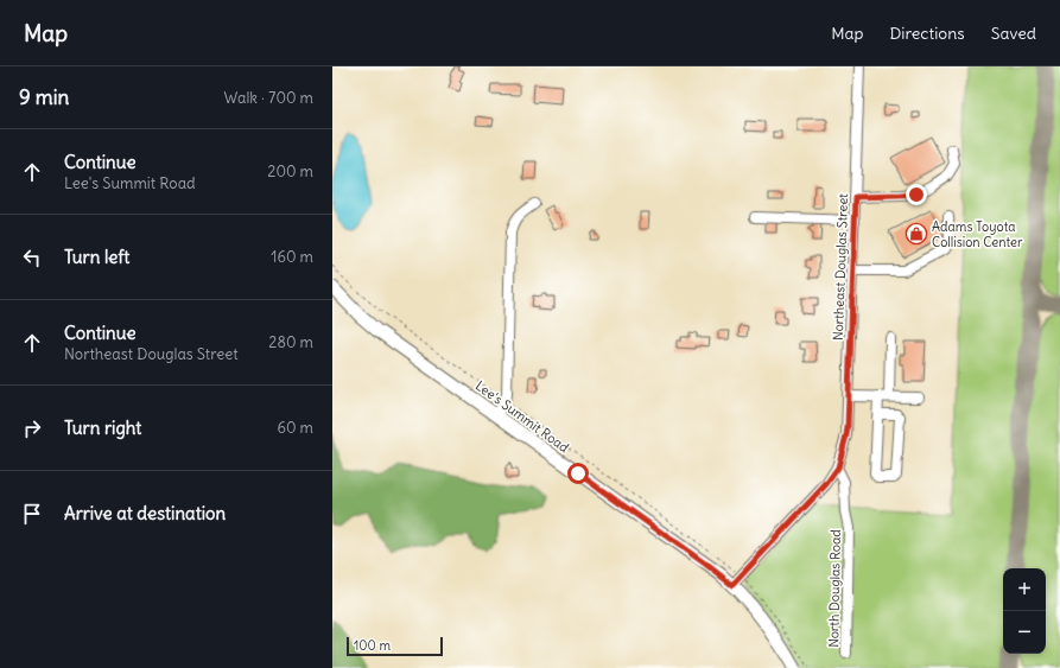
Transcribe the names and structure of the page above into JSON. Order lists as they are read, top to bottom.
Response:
{
  "streets": {
    "main road": ["Lee's Summit Road"],
    "street": ["Northeast Douglas Street", "North Douglas Road"]
  },
  "crossings": [
    ["Northeast Douglas Street", "North Douglas Road"]
  ],
  "places": {
    "shop": ["Adams Toyota Collision Center"]
  },
  "scale_bar": "100 m",
  "page": {
    "header": "Map",
    "nav": ["Map", "Directions", "Saved"],
    "heading": ["9 min", "Walk · 700 m"],
    "list": [
      ["Continue", "Lee's Summit Road", "200 m"],
      ["Turn left", "160 m"],
      ["Continue", "Northeast Douglas Street", "280 m"],
      ["Turn right", "60 m"],
      "Arrive at destination"
    ],
    "map_buttons": ["+", "−"],
    "scale": "100 m"
  }
}
